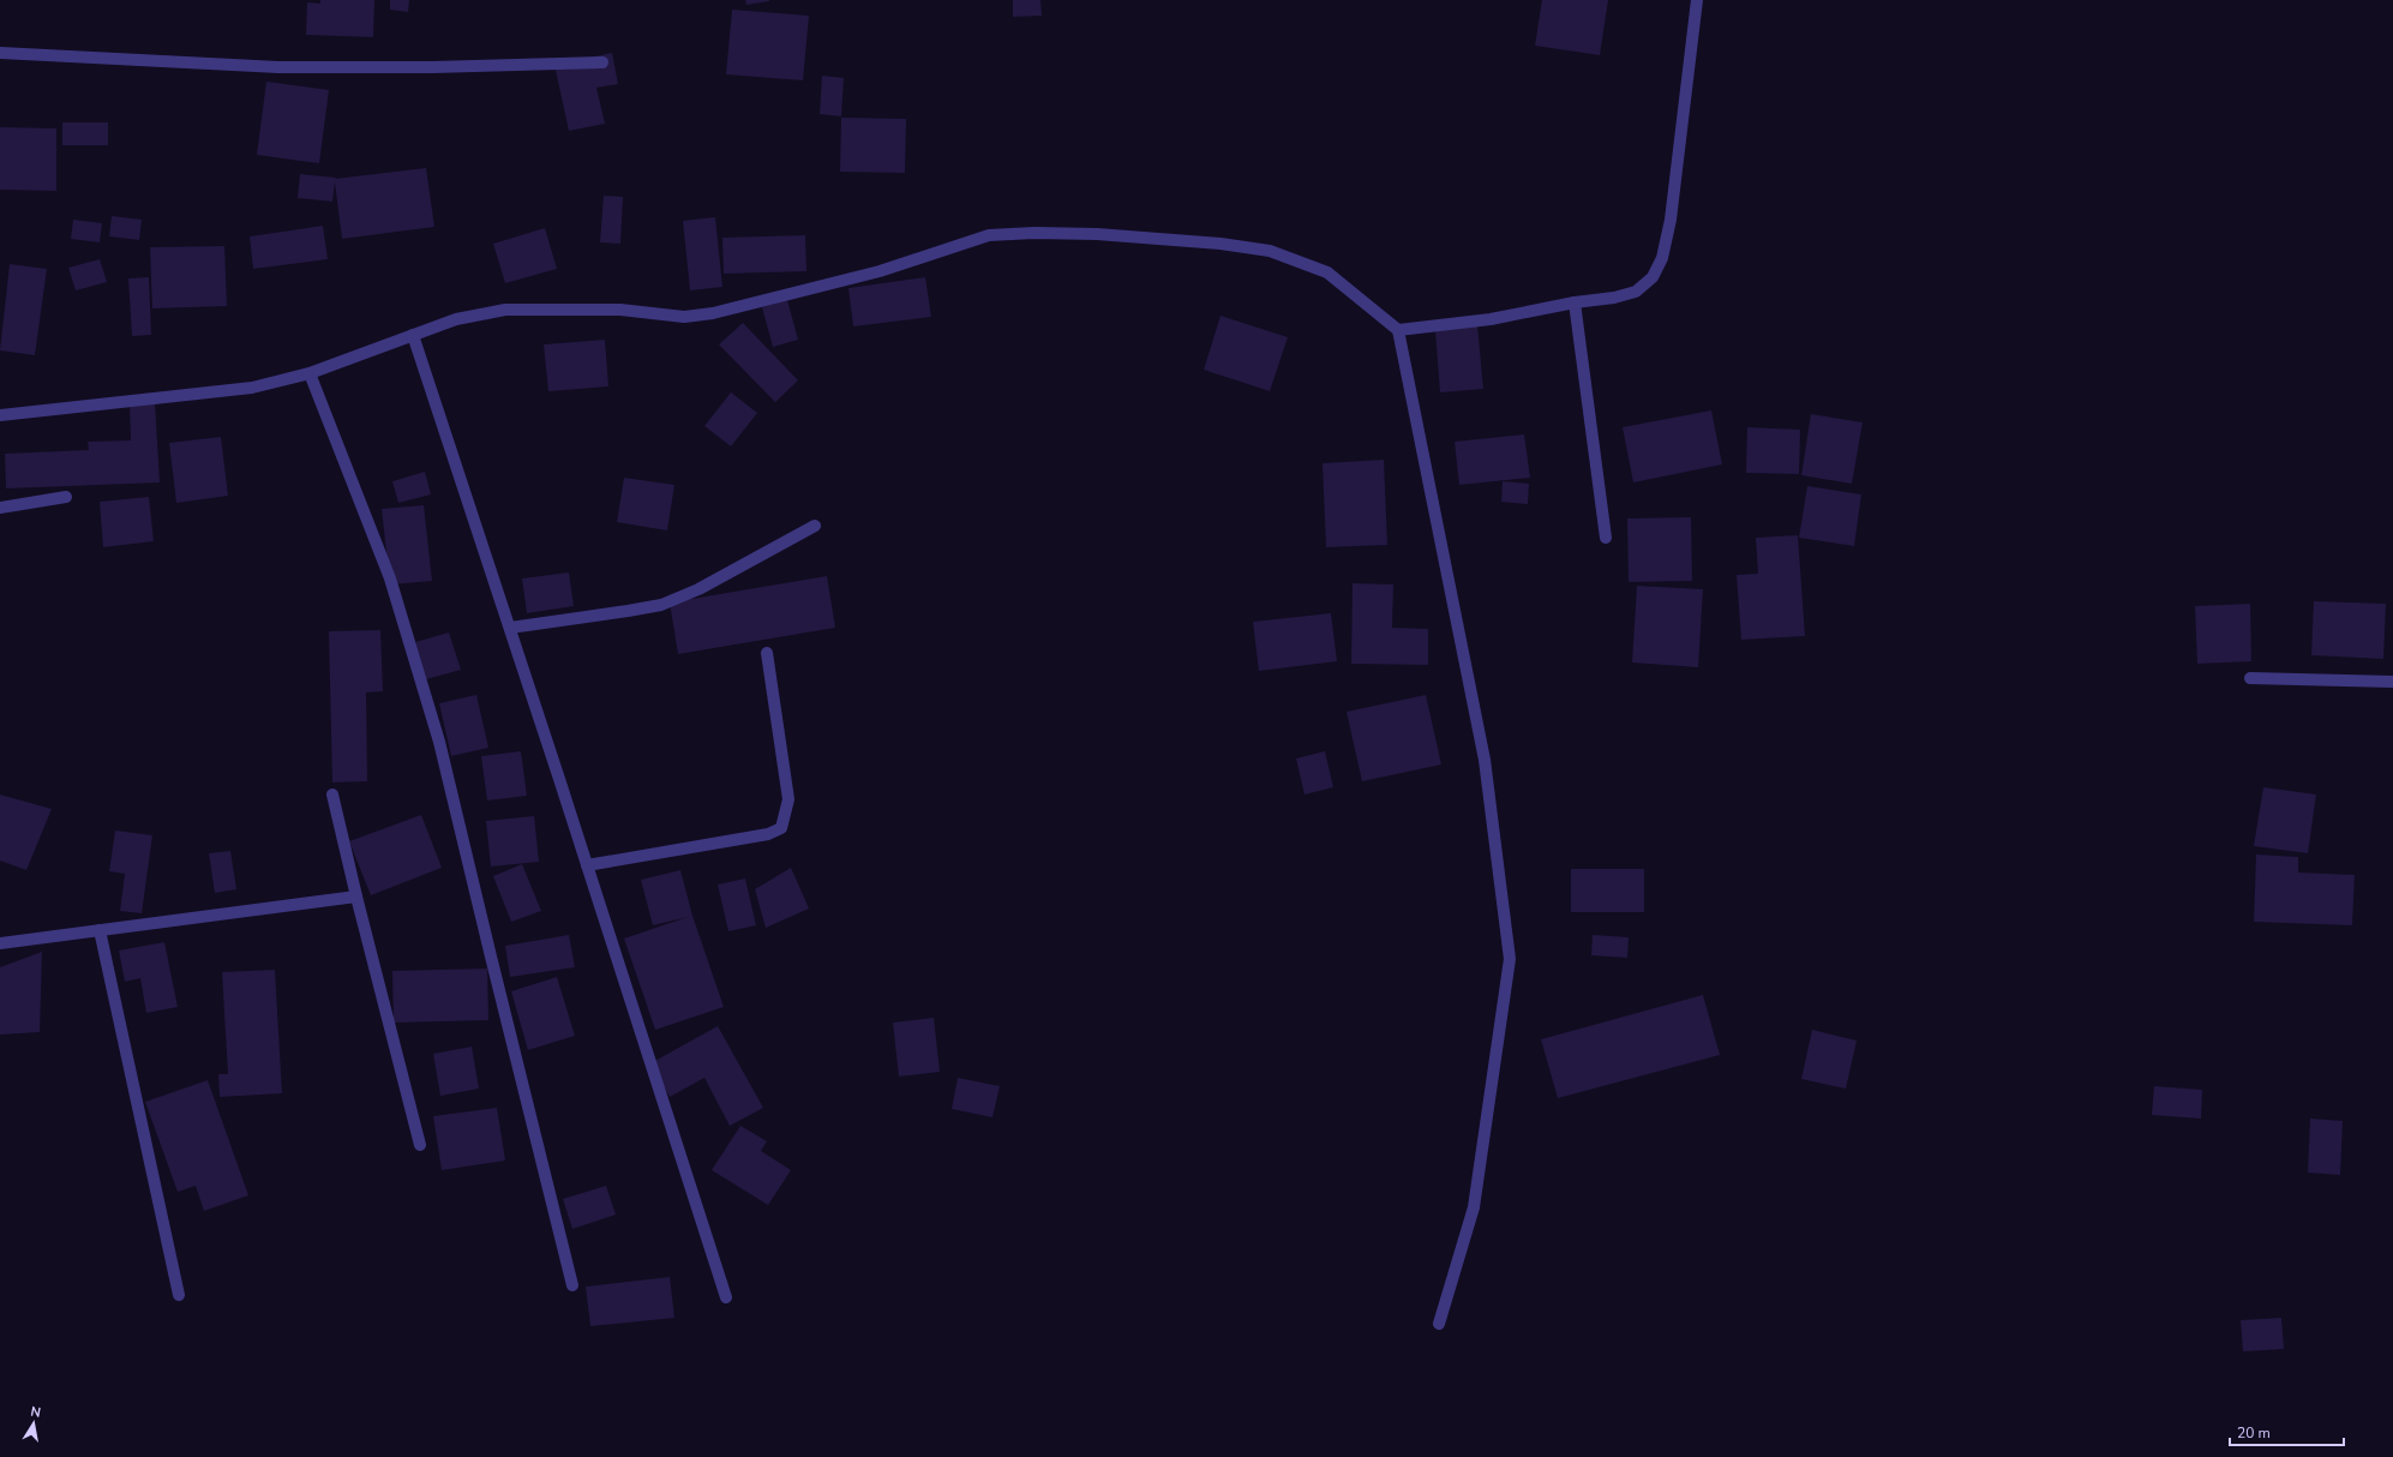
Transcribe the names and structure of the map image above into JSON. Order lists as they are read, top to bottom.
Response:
{
  "scale_bar": "20 m",
  "north": "top"
}
